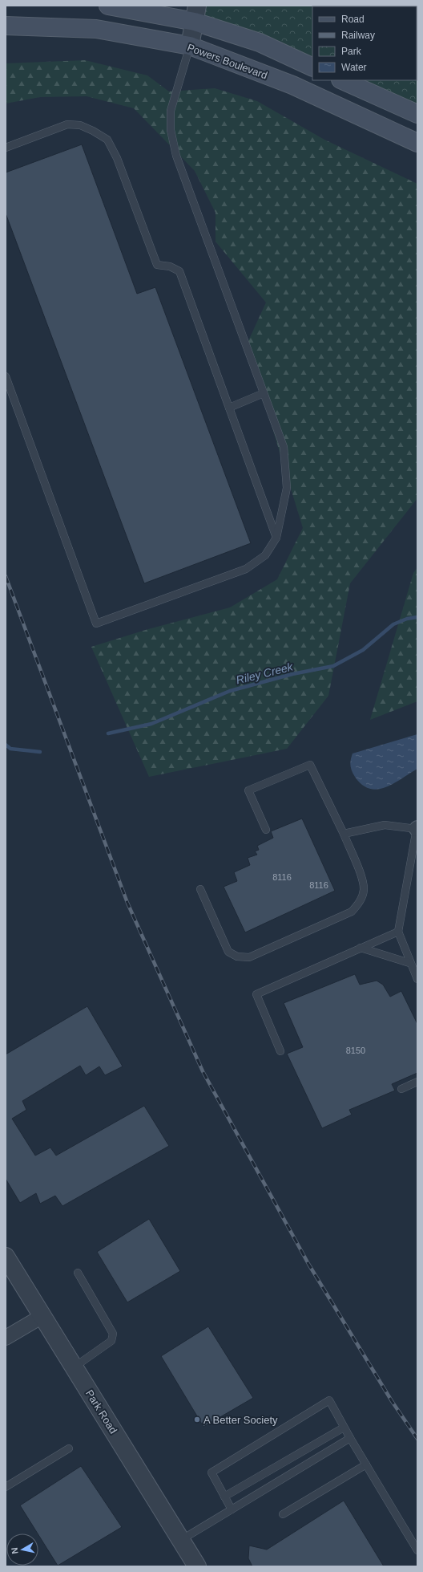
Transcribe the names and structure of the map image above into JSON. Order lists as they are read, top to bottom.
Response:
{
  "streets": {
    "main road": ["Powers Boulevard"],
    "street": ["Park Road"]
  },
  "water": ["Riley Creek"],
  "places": ["A Better Society"],
  "house_numbers": ["8116", "8116", "8150"],
  "legend": [
    "Road",
    "Railway",
    "Park",
    "Water"
  ],
  "north": "left"
}
